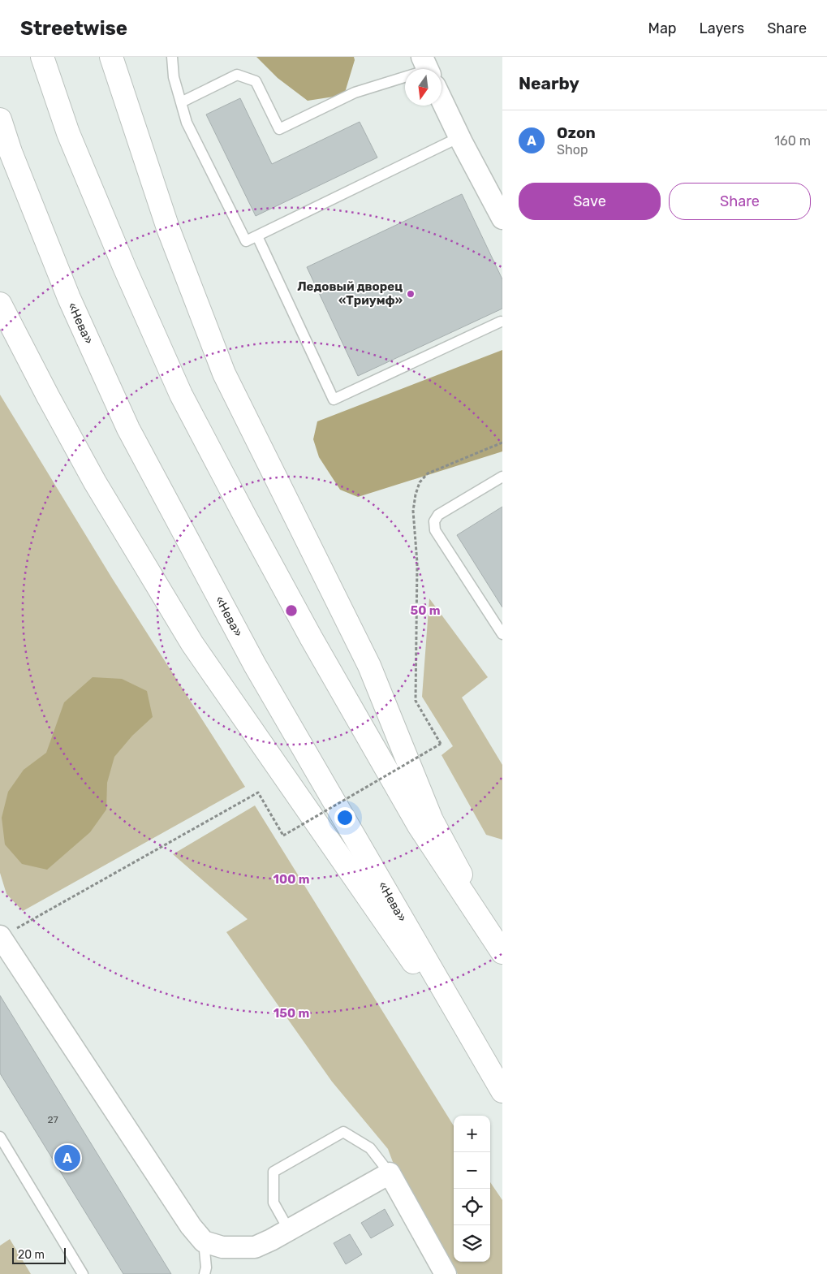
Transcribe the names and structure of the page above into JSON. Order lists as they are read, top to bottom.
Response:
{
  "streets": {
    "main road": ["«Нева»"]
  },
  "places": ["Ледовый дворец «Триумф»"],
  "house_numbers": ["27"],
  "scale_bar": "20 m",
  "north": "bottom",
  "page": {
    "header": "Streetwise",
    "nav": ["Map", "Layers", "Share"],
    "heading": "Nearby",
    "list": [
      {
        "mark": "A",
        "name": "Ozon",
        "note": "Shop",
        "value": "160 m"
      }
    ],
    "buttons": ["Save", "Share"],
    "map_buttons": ["+", "−"],
    "pins": "A",
    "scale": "20 m"
  },
  "rings": ["50 m", "100 m", "150 m"]
}
